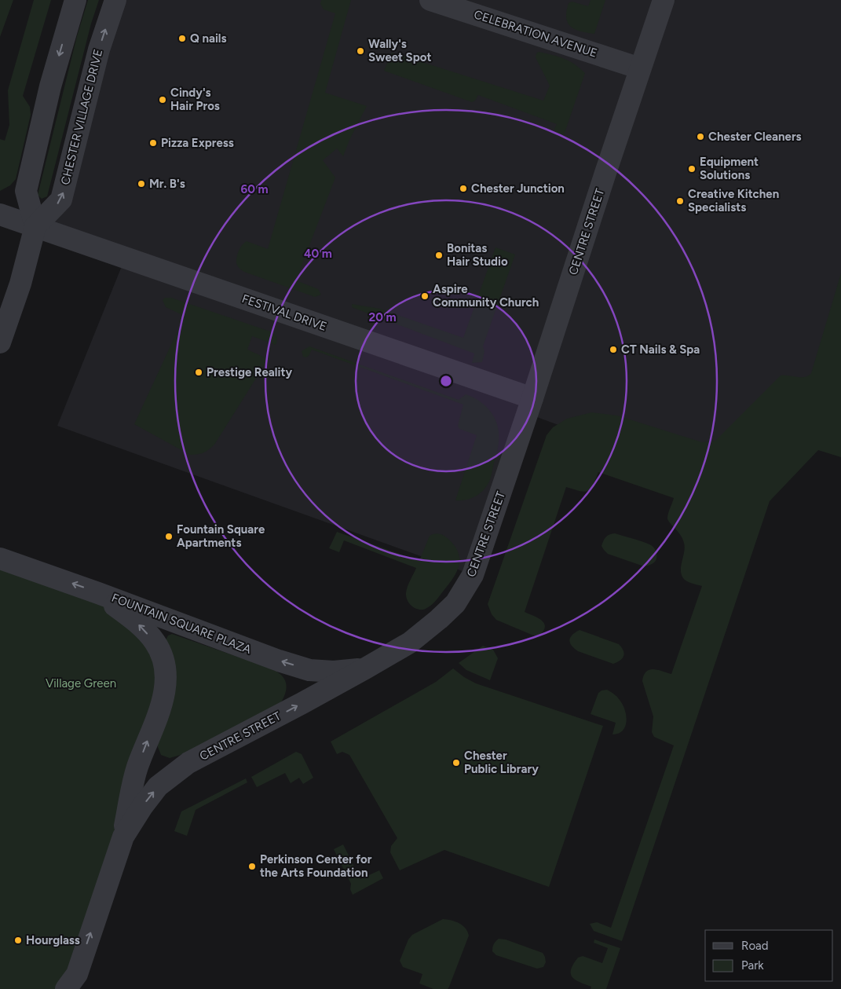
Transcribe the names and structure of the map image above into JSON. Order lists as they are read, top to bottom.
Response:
{
  "streets": {
    "street": [
      "CELEBRATION AVENUE",
      "CHESTER VILLAGE DRIVE",
      "CENTRE STREET",
      "FESTIVAL DRIVE",
      "FOUNTAIN SQUARE PLAZA"
    ]
  },
  "crossings": [
    ["CELEBRATION AVENUE", "CENTRE STREET"],
    ["CHESTER VILLAGE DRIVE", "FESTIVAL DRIVE"],
    ["CENTRE STREET", "FESTIVAL DRIVE"],
    ["CENTRE STREET", "FOUNTAIN SQUARE PLAZA"]
  ],
  "one_way": ["CENTRE STREET", "FOUNTAIN SQUARE PLAZA"],
  "parks": ["Village Green"],
  "places": [
    "Q nails",
    "Wally's Sweet Spot",
    "Cindy's Hair Pros",
    "Chester Cleaners",
    "Pizza Express",
    "Equipment Solutions",
    "Mr. B's",
    "Chester Junction",
    "Creative Kitchen Specialists",
    "Bonitas Hair Studio",
    "Aspire Community Church",
    "CT Nails & Spa",
    "Prestige Reality",
    "Fountain Square Apartments",
    "Chester Public Library",
    "Perkinson Center for the Arts Foundation",
    "Hourglass"
  ],
  "legend": ["Road", "Park"],
  "rings": ["60 m", "40 m", "20 m"]
}
